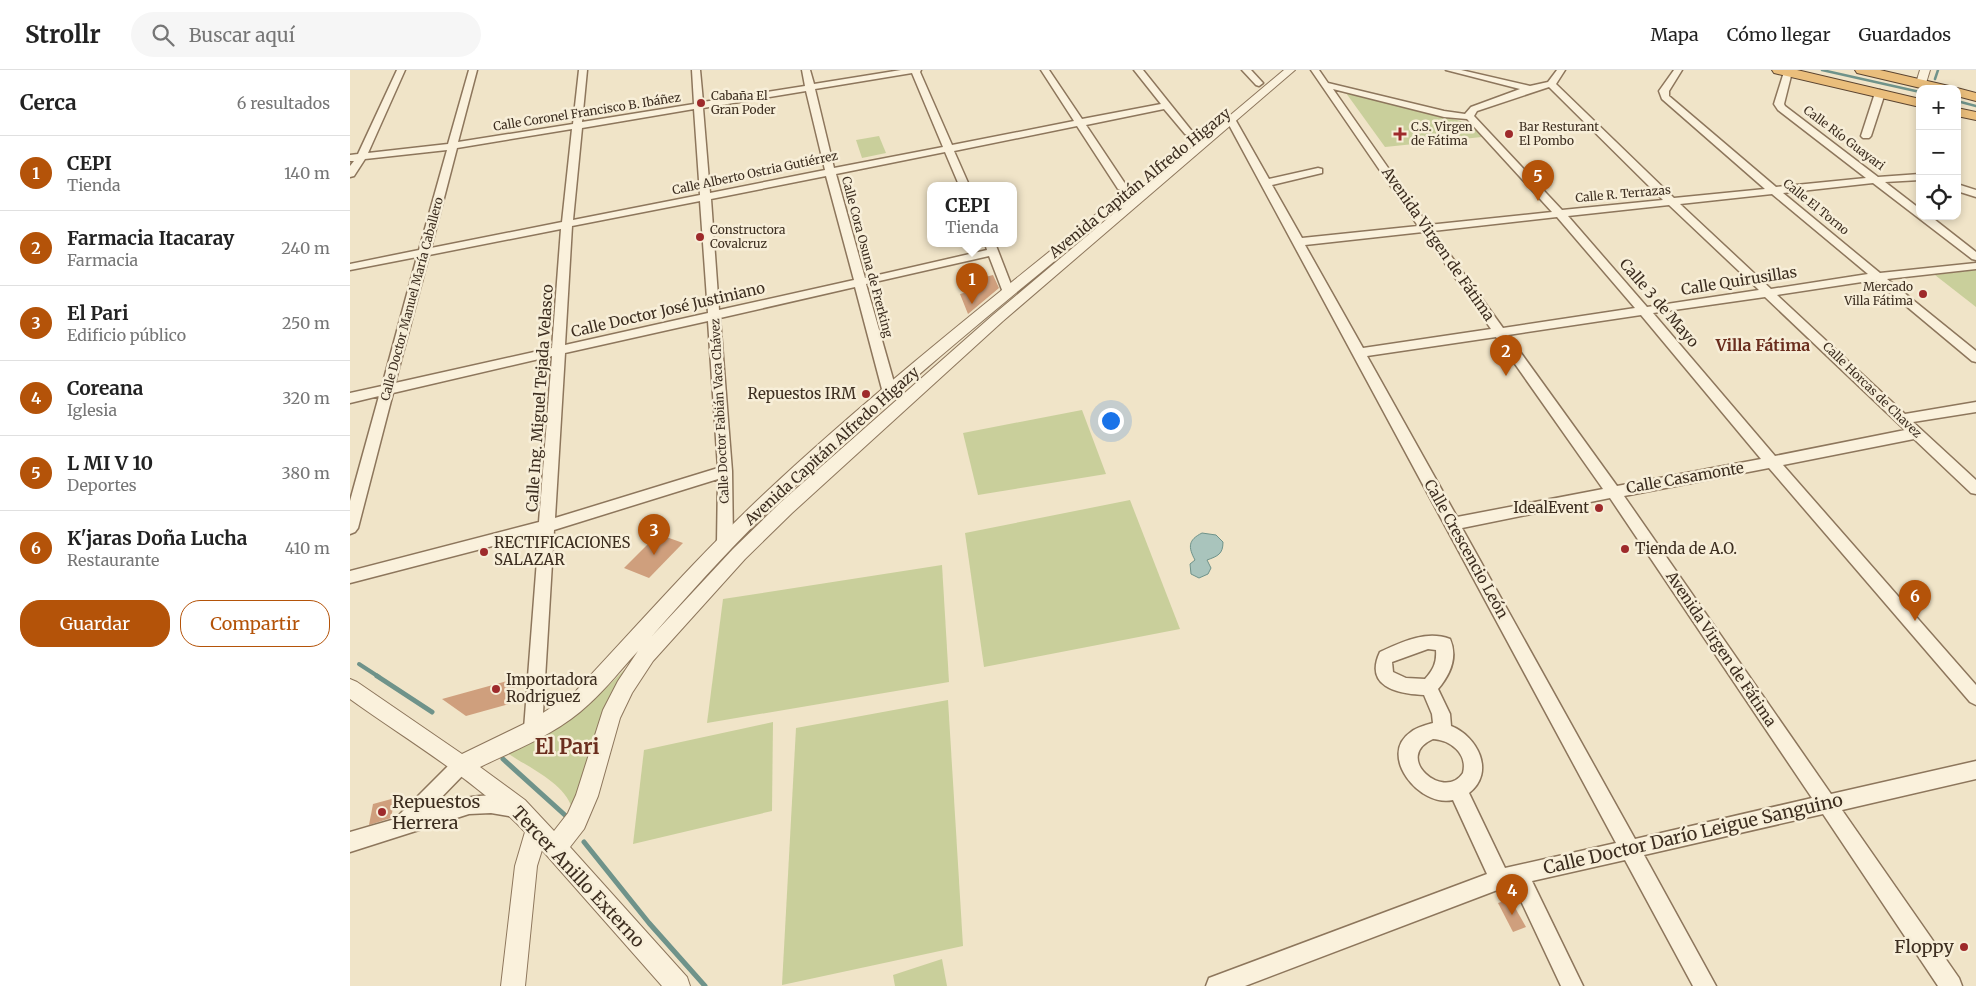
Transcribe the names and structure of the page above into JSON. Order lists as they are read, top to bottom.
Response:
{
  "streets": {
    "street": [
      "Calle Coronel Francisco B. Ibáñez",
      "Calle Río Guayari",
      "Calle Alberto Ostria Gutiérrez",
      "Avenida Capitán Alfredo Higazy",
      "Calle R. Terrazas",
      "Calle El Torno",
      "Avenida Virgen de Fátima",
      "Calle Cora Osuna de Frerking",
      "Calle Quirusillas",
      "Calle Doctor Manuel María Caballero",
      "Calle 3 de Mayo",
      "Calle Doctor José Justiniano",
      "Calle Horcas de Chavez",
      "Calle Ing. Miguel Tejada Velasco",
      "Calle Doctor Fabián Vaca Chávez",
      "Calle Casamonte",
      "Calle Crescencio León",
      "Calle Doctor Darío Leigue Sanguino",
      "Tercer Anillo Externo"
    ]
  },
  "crossings": [
    ["Calle Coronel Francisco B. Ibáñez", "Calle Cora Osuna de Frerking"],
    ["Calle Coronel Francisco B. Ibáñez", "Calle Doctor Manuel María Caballero"],
    ["Calle Coronel Francisco B. Ibáñez", "Calle Ing. Miguel Tejada Velasco"],
    ["Calle Coronel Francisco B. Ibáñez", "Calle Doctor Fabián Vaca Chávez"],
    ["Calle Río Guayari", "Calle R. Terrazas"],
    ["Calle Alberto Ostria Gutiérrez", "Calle Cora Osuna de Frerking"],
    ["Calle Alberto Ostria Gutiérrez", "Calle Doctor Manuel María Caballero"],
    ["Calle Alberto Ostria Gutiérrez", "Calle Ing. Miguel Tejada Velasco"],
    ["Calle Alberto Ostria Gutiérrez", "Calle Doctor Fabián Vaca Chávez"],
    ["Avenida Capitán Alfredo Higazy", "Calle Cora Osuna de Frerking"],
    ["Avenida Capitán Alfredo Higazy", "Calle Ing. Miguel Tejada Velasco"],
    ["Avenida Capitán Alfredo Higazy", "Calle Doctor Fabián Vaca Chávez"],
    ["Avenida Capitán Alfredo Higazy", "Calle Crescencio León"],
    ["Avenida Capitán Alfredo Higazy", "Tercer Anillo Externo"],
    ["Calle R. Terrazas", "Calle El Torno"],
    ["Calle R. Terrazas", "Avenida Virgen de Fátima"],
    ["Calle R. Terrazas", "Calle 3 de Mayo"],
    ["Calle R. Terrazas", "Calle Horcas de Chavez"],
    ["Calle R. Terrazas", "Calle Crescencio León"],
    ["Calle El Torno", "Calle Quirusillas"],
    ["Avenida Virgen de Fátima", "Calle Quirusillas"],
    ["Avenida Virgen de Fátima", "Calle Casamonte"],
    ["Avenida Virgen de Fátima", "Calle Doctor Darío Leigue Sanguino"],
    ["Calle Cora Osuna de Frerking", "Calle Doctor José Justiniano"],
    ["Calle Quirusillas", "Calle 3 de Mayo"],
    ["Calle Quirusillas", "Calle Horcas de Chavez"],
    ["Calle Quirusillas", "Calle Crescencio León"],
    ["Calle Doctor Manuel María Caballero", "Calle Doctor José Justiniano"],
    ["Calle 3 de Mayo", "Calle Casamonte"],
    ["Calle Doctor José Justiniano", "Calle Ing. Miguel Tejada Velasco"],
    ["Calle Doctor José Justiniano", "Calle Doctor Fabián Vaca Chávez"],
    ["Calle Horcas de Chavez", "Calle Casamonte"],
    ["Calle Casamonte", "Calle Crescencio León"],
    ["Calle Crescencio León", "Calle Doctor Darío Leigue Sanguino"]
  ],
  "districts": ["Villa Fátima", "El Pari"],
  "places": {
    "other": [
      "Cabaña El Gran Poder",
      "Bar Resturant El Pombo",
      "Constructora Covalcruz",
      "Mercado Villa Fátima",
      "Repuestos IRM",
      "IdealEvent",
      "Tienda de A.O.",
      "RECTIFICACIONES SALAZAR",
      "Importadora Rodriguez",
      "Repuestos Herrera",
      "Floppy"
    ],
    "health": ["C.S. Virgen de Fátima"]
  },
  "page": {
    "header": "Strollr",
    "search": "Buscar aquí",
    "nav": ["Mapa", "Cómo llegar", "Guardados"],
    "heading": ["Cerca", "6 resultados"],
    "map_buttons": ["+", "−"],
    "list": [
      {
        "mark": "1",
        "name": "CEPI",
        "note": "Tienda",
        "value": "140 m"
      },
      {
        "mark": "2",
        "name": "Farmacia Itacaray",
        "note": "Farmacia",
        "value": "240 m"
      },
      {
        "mark": "3",
        "name": "El Pari",
        "note": "Edificio público",
        "value": "250 m"
      },
      {
        "mark": "4",
        "name": "Coreana",
        "note": "Iglesia",
        "value": "320 m"
      },
      {
        "mark": "5",
        "name": "L MI V 10",
        "note": "Deportes",
        "value": "380 m"
      },
      {
        "mark": "6",
        "name": "K'jaras Doña Lucha",
        "note": "Restaurante",
        "value": "410 m"
      }
    ],
    "pins": [
      "5",
      "1",
      "2",
      "3",
      "6",
      "4"
    ],
    "popup": ["CEPI", "Tienda"],
    "buttons": ["Guardar", "Compartir"]
  }
}
